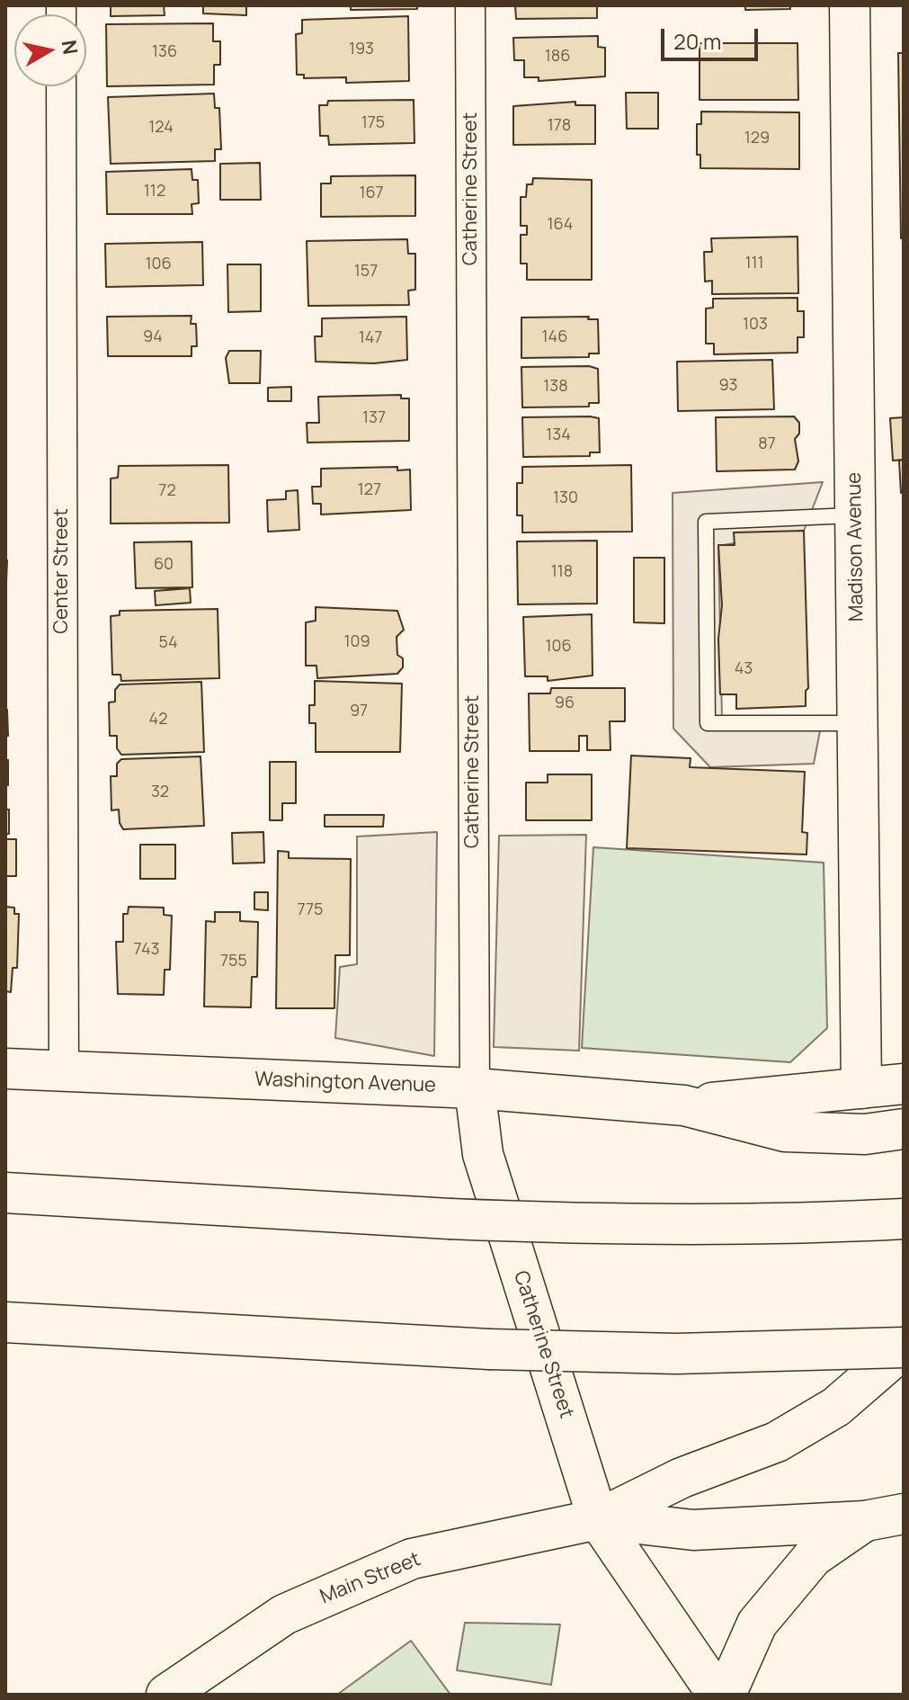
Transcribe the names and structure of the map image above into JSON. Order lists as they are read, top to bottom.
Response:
{
  "streets": {
    "main road": [
      "Catherine Street",
      "Madison Avenue",
      "Washington Avenue",
      "Main Street"
    ],
    "street": ["Center Street"]
  },
  "crossings": [
    ["Catherine Street", "Washington Avenue"],
    ["Catherine Street", "Main Street"],
    ["Madison Avenue", "Washington Avenue"],
    ["Center Street", "Washington Avenue"]
  ],
  "house_numbers": [
    "193",
    "136",
    "186",
    "175",
    "178",
    "124",
    "129",
    "112",
    "167",
    "164",
    "111",
    "106",
    "157",
    "103",
    "94",
    "146",
    "147",
    "93",
    "138",
    "137",
    "134",
    "87",
    "127",
    "72",
    "130",
    "60",
    "118",
    "109",
    "54",
    "106",
    "43",
    "96",
    "97",
    "42",
    "32",
    "775",
    "743",
    "755"
  ],
  "scale_bar": "20 m",
  "north": "right"
}
